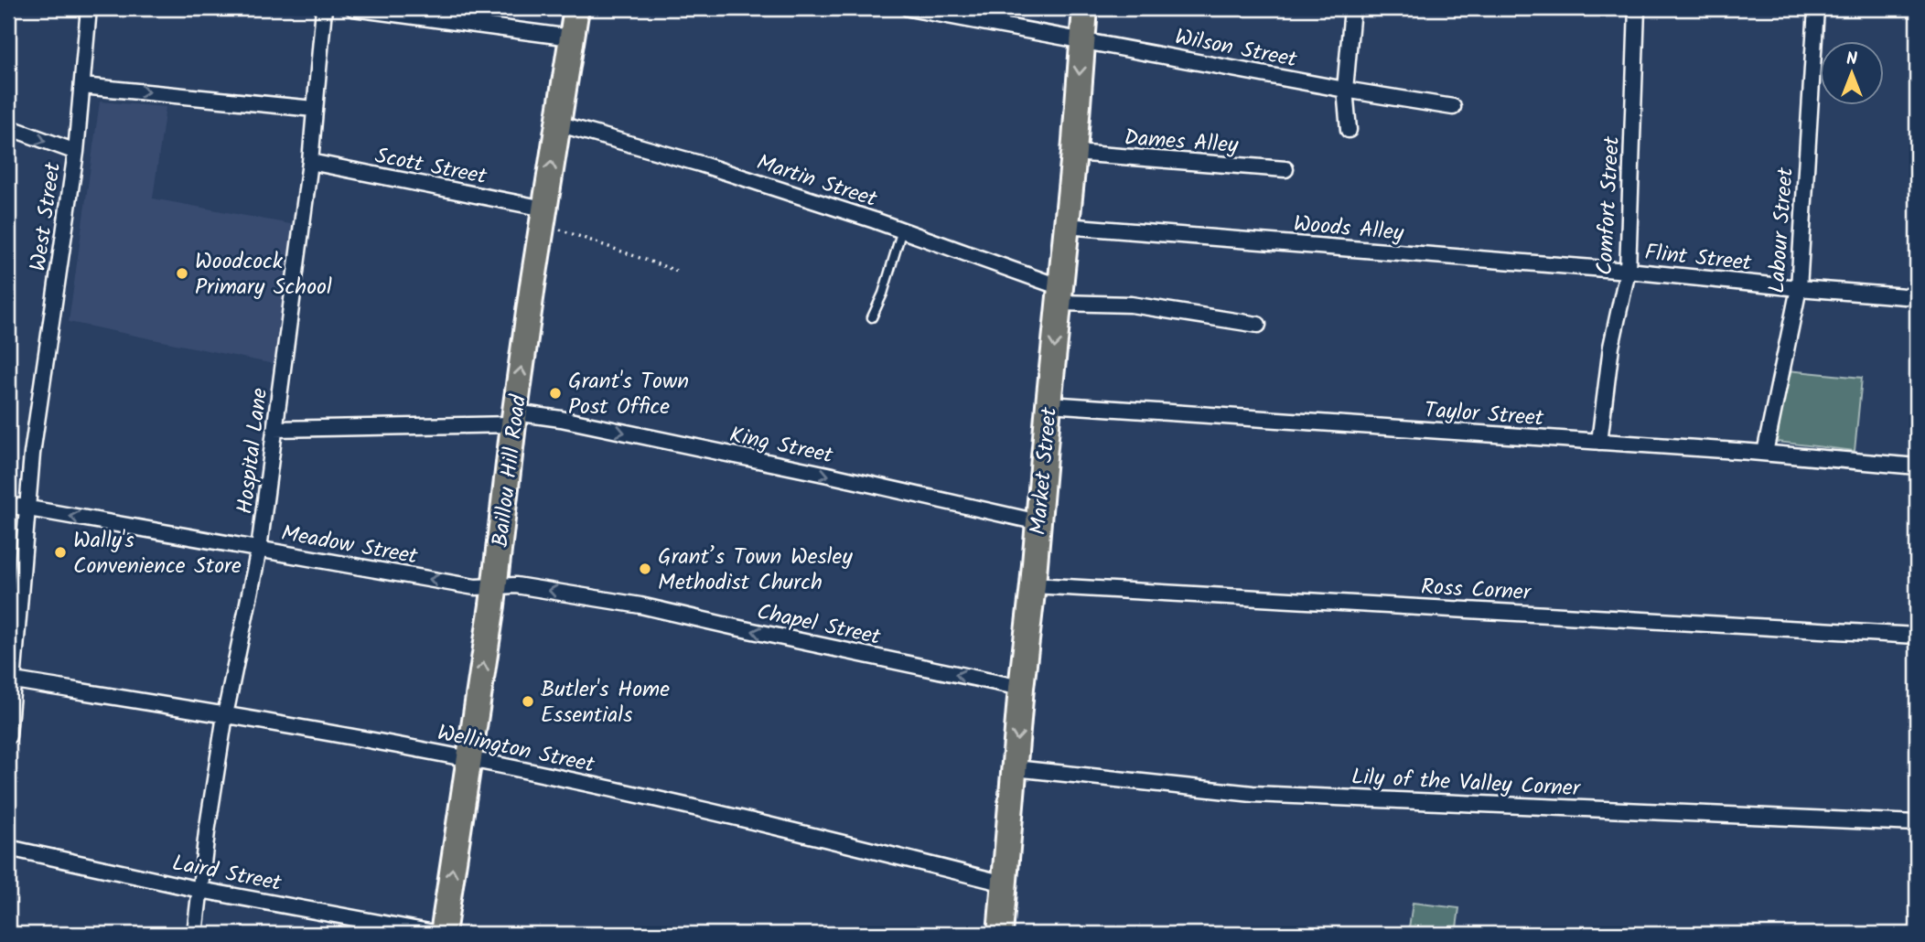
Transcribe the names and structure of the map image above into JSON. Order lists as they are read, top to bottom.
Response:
{
  "streets": {
    "main road": ["Baillou Hill Road", "Market Street"],
    "street": [
      "Wilson Street",
      "Dames Alley",
      "Scott Street",
      "Martin Street",
      "Comfort Street",
      "West Street",
      "Woods Alley",
      "Labour Street",
      "Flint Street",
      "Taylor Street",
      "King Street",
      "Hospital Lane",
      "Meadow Street",
      "Ross Corner",
      "Chapel Street",
      "Wellington Street",
      "Lily of the Valley Corner",
      "Laird Street"
    ]
  },
  "crossings": [
    ["Wilson Street", "Market Street"],
    ["Dames Alley", "Market Street"],
    ["Scott Street", "Hospital Lane"],
    ["Scott Street", "Baillou Hill Road"],
    ["Martin Street", "Baillou Hill Road"],
    ["Martin Street", "Market Street"],
    ["Comfort Street", "Woods Alley"],
    ["Comfort Street", "Flint Street"],
    ["Comfort Street", "Taylor Street"],
    ["West Street", "Meadow Street"],
    ["West Street", "Wellington Street"],
    ["Woods Alley", "Flint Street"],
    ["Woods Alley", "Market Street"],
    ["Labour Street", "Flint Street"],
    ["Labour Street", "Taylor Street"],
    ["Taylor Street", "Market Street"],
    ["King Street", "Hospital Lane"],
    ["King Street", "Baillou Hill Road"],
    ["King Street", "Market Street"],
    ["Hospital Lane", "Meadow Street"],
    ["Hospital Lane", "Wellington Street"],
    ["Hospital Lane", "Laird Street"],
    ["Baillou Hill Road", "Meadow Street"],
    ["Baillou Hill Road", "Chapel Street"],
    ["Baillou Hill Road", "Wellington Street"],
    ["Baillou Hill Road", "Laird Street"],
    ["Market Street", "Ross Corner"],
    ["Market Street", "Chapel Street"],
    ["Market Street", "Wellington Street"],
    ["Market Street", "Lily of the Valley Corner"],
    ["Meadow Street", "Chapel Street"]
  ],
  "one_way": [
    "King Street",
    "Baillou Hill Road",
    "Meadow Street",
    "Chapel Street"
  ],
  "places": [
    "Woodcock Primary School",
    "Grant's Town Post Office",
    "Wally's Convenience Store",
    "Grant’s Town Wesley Methodist Church",
    "Butler's Home Essentials"
  ],
  "north": "top"
}
